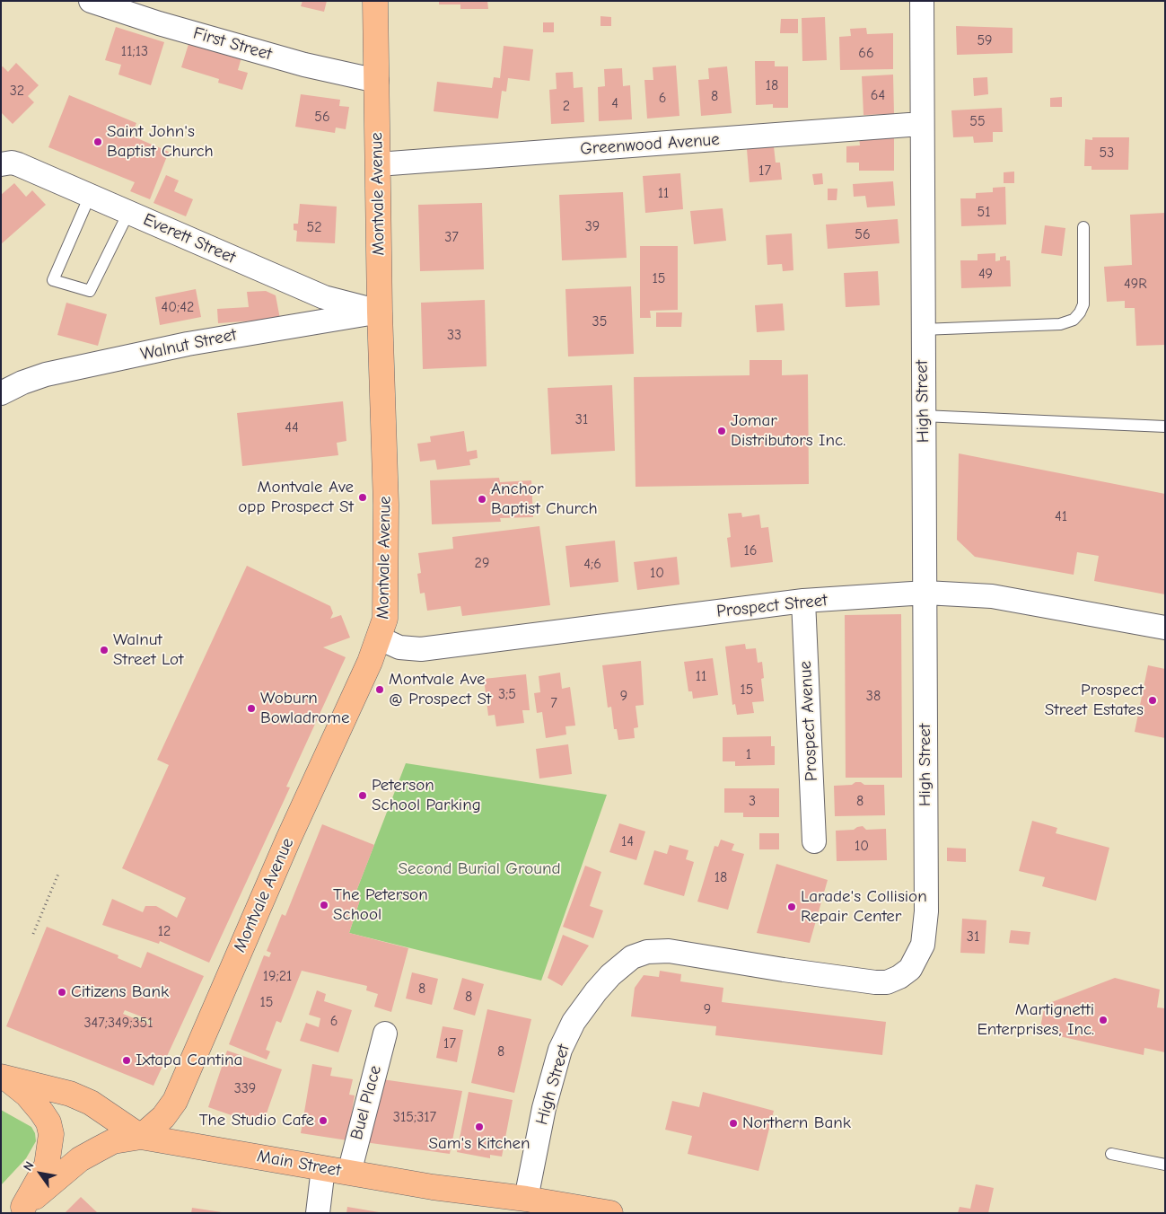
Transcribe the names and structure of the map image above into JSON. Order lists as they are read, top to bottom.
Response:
{
  "streets": {
    "main road": ["Montvale Avenue", "Main Street"],
    "street": [
      "First Street",
      "Greenwood Avenue",
      "Everett Street",
      "Walnut Street",
      "High Street",
      "Prospect Street",
      "Prospect Avenue",
      "Buel Place"
    ]
  },
  "crossings": [
    ["First Street", "Montvale Avenue"],
    ["Greenwood Avenue", "Montvale Avenue"],
    ["Greenwood Avenue", "High Street"],
    ["Montvale Avenue", "Everett Street"],
    ["Montvale Avenue", "Walnut Street"],
    ["Montvale Avenue", "Prospect Street"],
    ["Montvale Avenue", "Main Street"],
    ["Everett Street", "Walnut Street"],
    ["High Street", "Prospect Street"],
    ["High Street", "Main Street"],
    ["Prospect Street", "Prospect Avenue"],
    ["Buel Place", "Main Street"]
  ],
  "parks": ["Second Burial Ground"],
  "places": [
    "Saint John's Baptist Church",
    "Jomar Distributors Inc.",
    "Montvale Ave opp Prospect St",
    "Anchor Baptist Church",
    "Walnut Street Lot",
    "Montvale Ave @ Prospect St",
    "Prospect Street Estates",
    "Woburn Bowladrome",
    "Peterson School Parking",
    "The Peterson School",
    "Larade's Collision Repair Center",
    "Citizens Bank",
    "Martignetti Enterprises, Inc.",
    "Ixtapa Cantina",
    "The Studio Cafe",
    "Northern Bank",
    "Sam's Kitchen"
  ],
  "house_numbers": [
    "59",
    "11;13",
    "66",
    "18",
    "32",
    "64",
    "8",
    "6",
    "4",
    "2",
    "56",
    "55",
    "53",
    "17",
    "11",
    "51",
    "39",
    "52",
    "56",
    "37",
    "49",
    "15",
    "49R",
    "40;42",
    "35",
    "33",
    "31",
    "44",
    "41",
    "16",
    "29",
    "4;6",
    "10",
    "11",
    "15",
    "3;5",
    "9",
    "38",
    "7",
    "1",
    "3",
    "8",
    "14",
    "10",
    "18",
    "12",
    "31",
    "19;21",
    "8",
    "8",
    "15",
    "9",
    "6",
    "347;349;351",
    "17",
    "8",
    "339",
    "315;317"
  ],
  "north": "top left"
}
